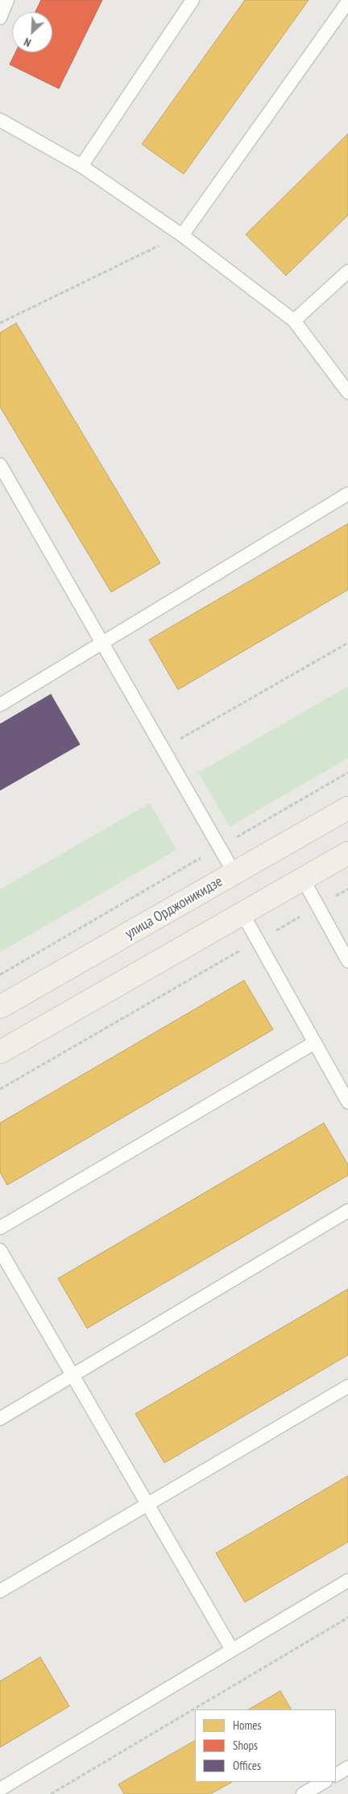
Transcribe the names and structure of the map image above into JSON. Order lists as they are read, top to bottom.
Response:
{
  "streets": {
    "main road": ["улица Орджоникидзе"]
  },
  "legend": ["Homes", "Shops", "Offices"],
  "north": "bottom left"
}
